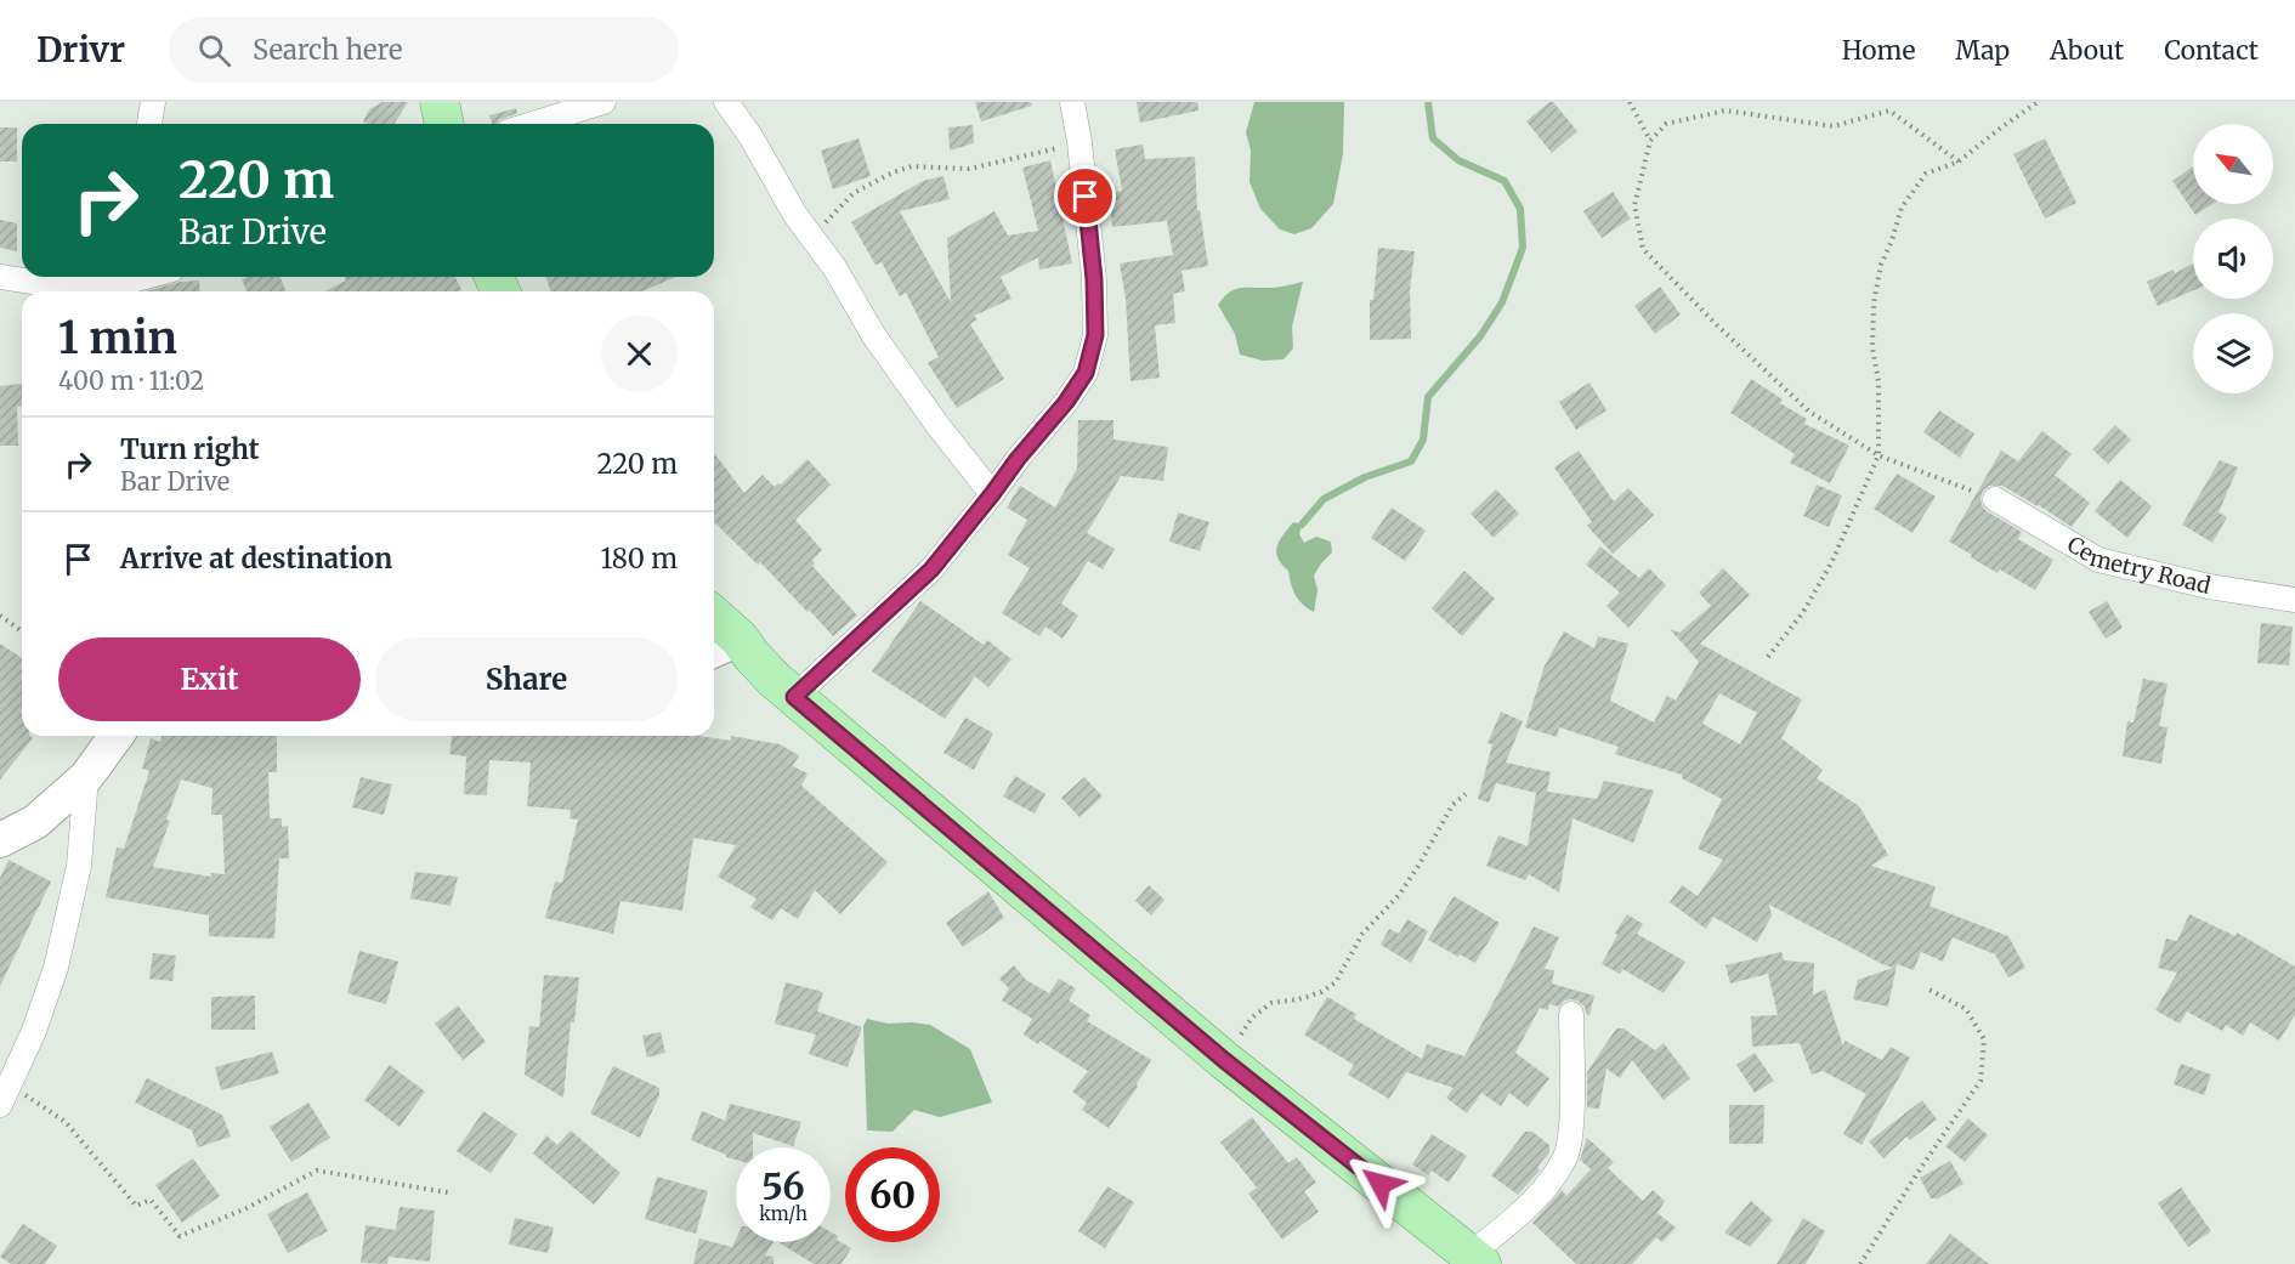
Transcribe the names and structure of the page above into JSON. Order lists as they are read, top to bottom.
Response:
{
  "streets": {
    "street": ["Cemetry Road"]
  },
  "north": "top left",
  "page": {
    "header": "Drivr",
    "search": "Search here",
    "nav": [
      "Home",
      "Map",
      "About",
      "Contact"
    ],
    "turn": ["220 m", "Bar Drive"],
    "heading": ["1 min", "400 m · 11:02"],
    "list": [
      {
        "name": "Turn right",
        "note": "Bar Drive",
        "value": "220 m"
      },
      {
        "name": "Arrive at destination",
        "value": "180 m"
      }
    ],
    "buttons": ["Exit", "Share"],
    "speed": "56 km/h",
    "limit": "60"
  }
}
